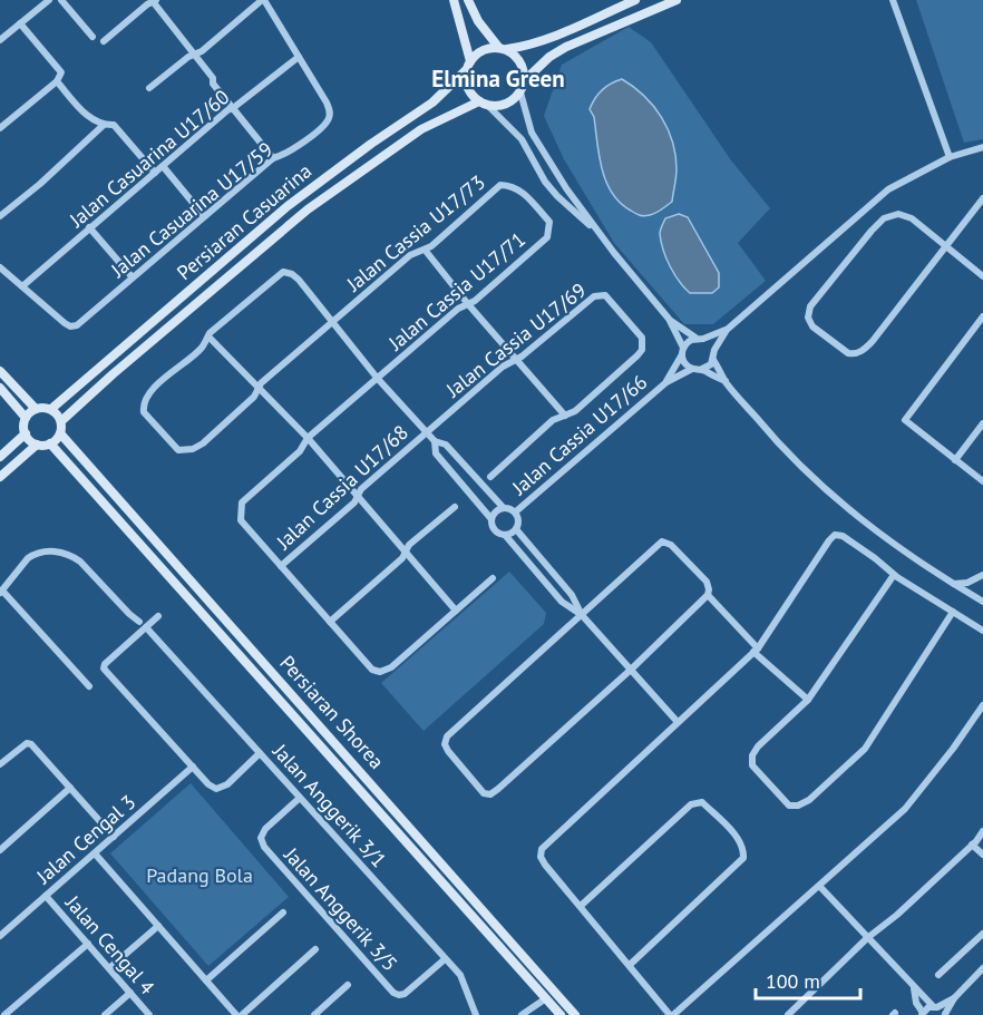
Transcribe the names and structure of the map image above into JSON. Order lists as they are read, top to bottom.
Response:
{
  "streets": {
    "main road": ["Persiaran Casuarina", "Persiaran Shorea"],
    "street": [
      "Jalan Casuarina U17/60",
      "Jalan Casuarina U17/59",
      "Jalan Cassia U17/73",
      "Jalan Cassia U17/71",
      "Jalan Cassia U17/69",
      "Jalan Cassia U17/66",
      "Jalan Cassia U17/68",
      "Jalan Anggerik 3/1",
      "Jalan Cengal 3",
      "Jalan Anggerik 3/5",
      "Jalan Cengal 4"
    ]
  },
  "crossings": [
    ["Jalan Casuarina U17/60", "Jalan Casuarina U17/59"],
    ["Persiaran Casuarina", "Persiaran Shorea"],
    ["Jalan Cassia U17/73", "Jalan Cassia U17/71"],
    ["Jalan Cassia U17/71", "Jalan Cassia U17/68"],
    ["Jalan Cassia U17/69", "Jalan Cassia U17/68"],
    ["Jalan Anggerik 3/1", "Jalan Anggerik 3/5"],
    ["Jalan Cengal 3", "Jalan Cengal 4"]
  ],
  "districts": ["Elmina Green"],
  "parks": ["Padang Bola"],
  "scale_bar": "100 m"
}
